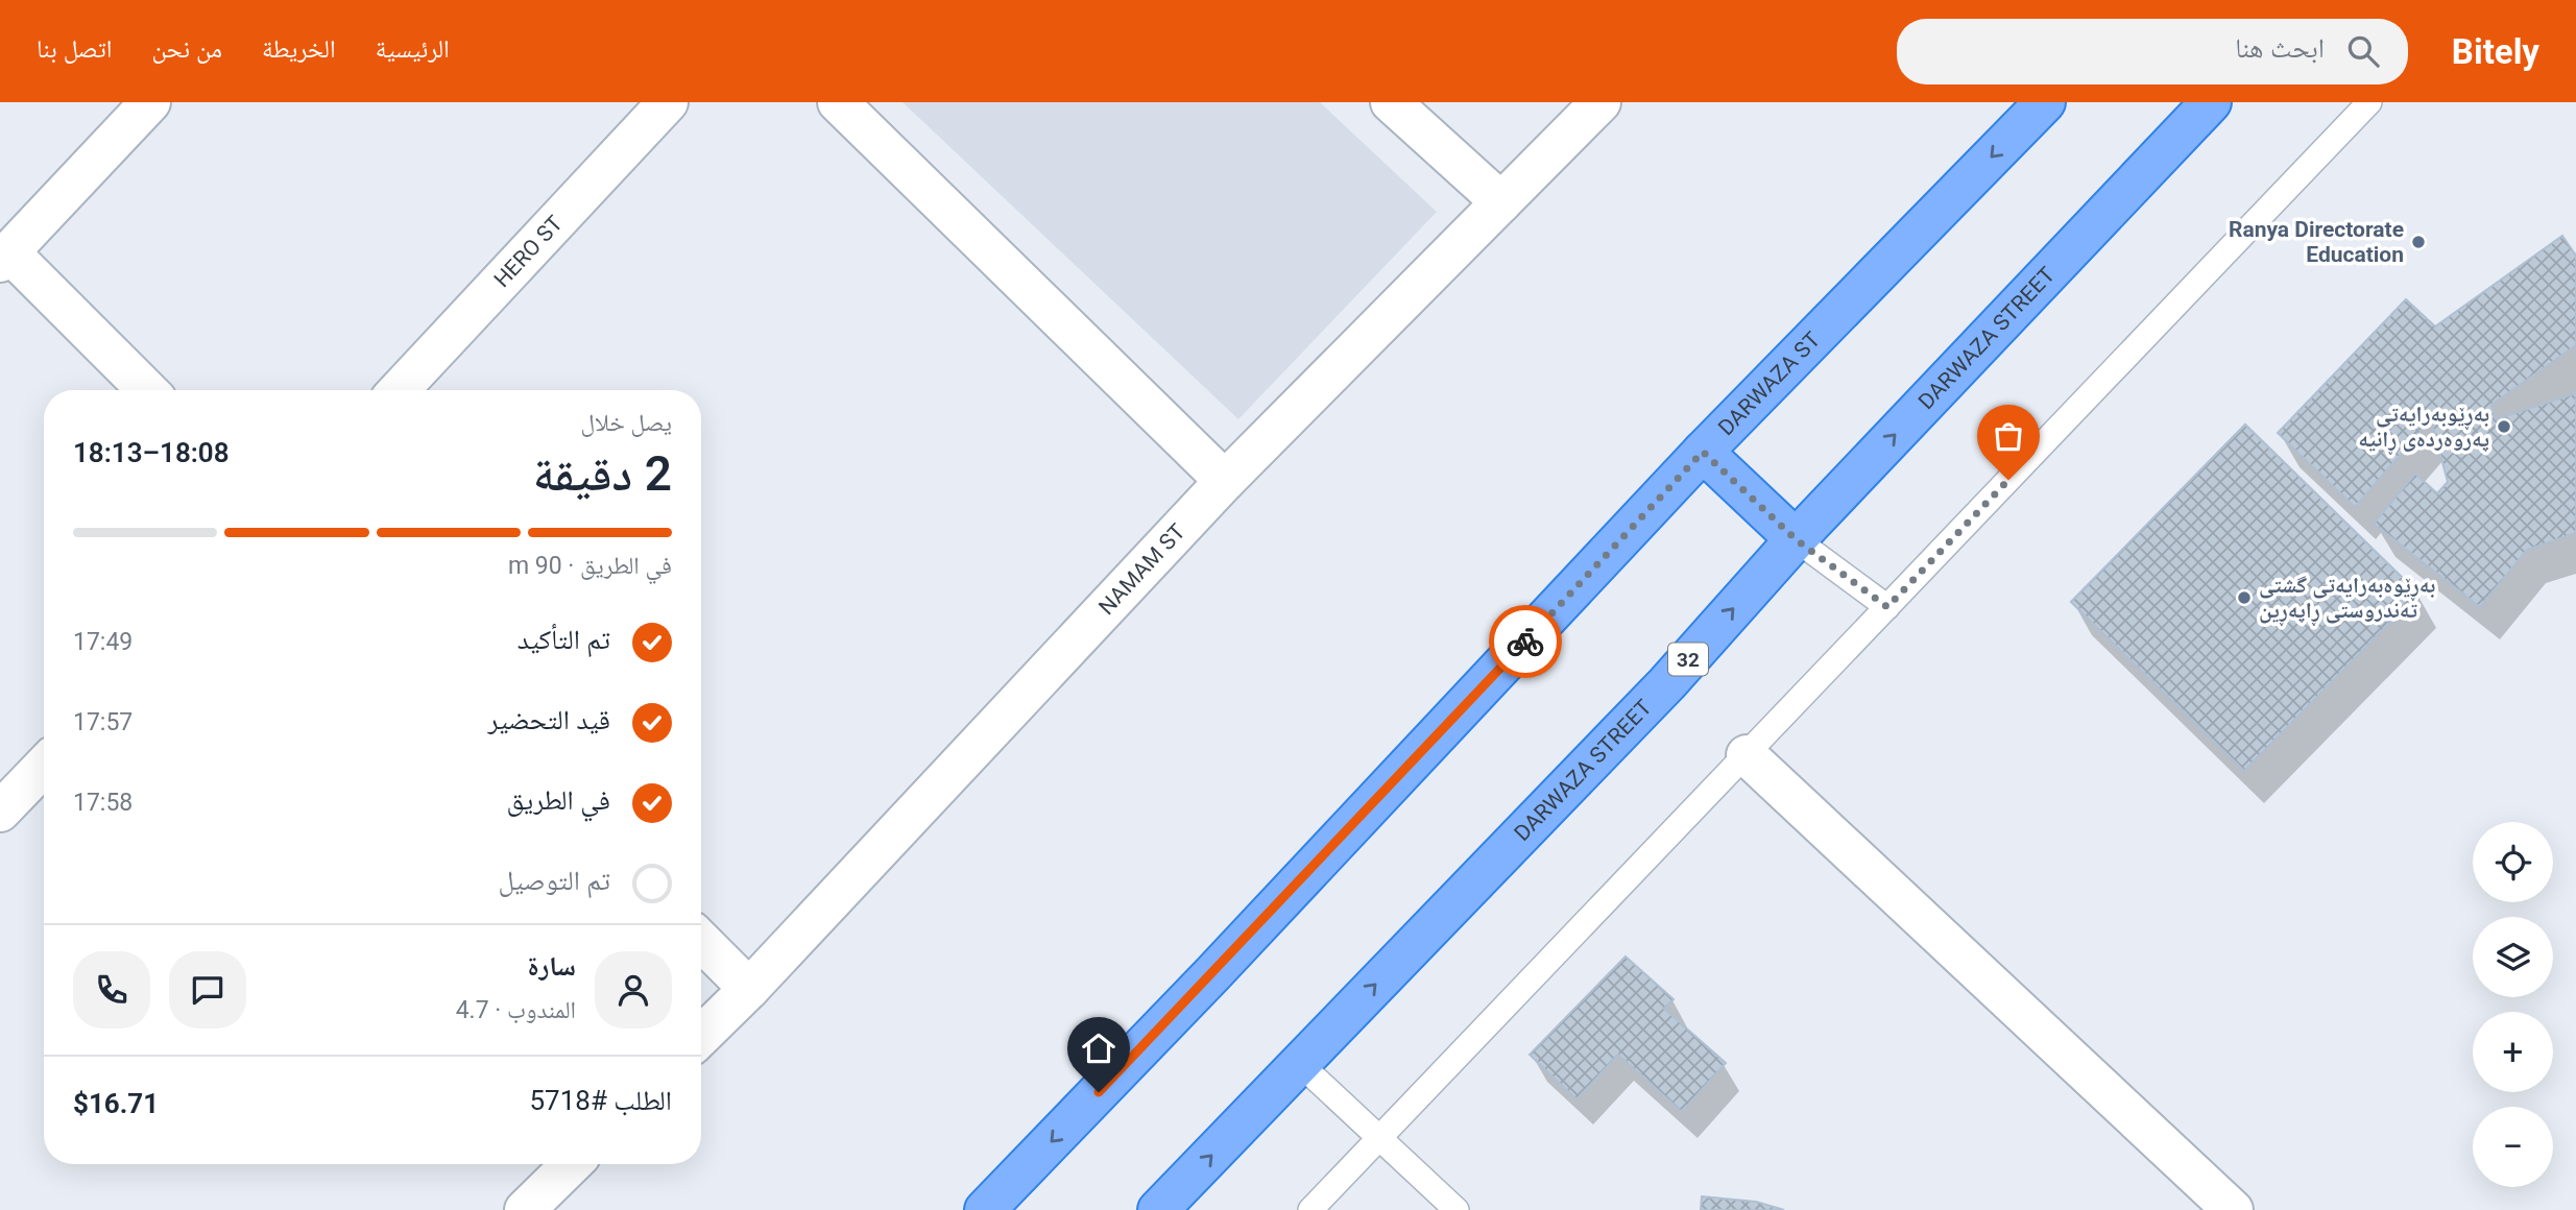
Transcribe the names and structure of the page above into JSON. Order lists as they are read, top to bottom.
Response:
{
  "streets": {
    "highway": ["DARWAZA STREET", "DARWAZA ST", "32"],
    "street": ["HERO ST", "NAMAM ST"]
  },
  "one_way": ["DARWAZA STREET", "DARWAZA ST"],
  "places": ["Ranya Directorate Education", "بەڕێوبەرایەتی پەروەردەی ڕانیە", "بەڕێوەبەرایەتی گشتی تەندروستی ڕاپەڕین"],
  "page": {
    "header": "Bitely",
    "search": "ابحث هنا",
    "nav": [
      "الرئيسية",
      "الخريطة",
      "من نحن",
      "اتصل بنا"
    ],
    "heading": ["2 دقيقة", "يصل خلال", "18:08–18:13"],
    "panel": [
      "سارة",
      "المندوب · 4.7",
      "الطلب #5718",
      "$16.71"
    ],
    "bar": "في الطريق · 90 m",
    "list": [
      ["تم التأكيد", "17:49"],
      ["قيد التحضير", "17:57"],
      ["في الطريق", "17:58"],
      "تم التوصيل"
    ],
    "map_buttons": ["+", "−"]
  }
}
